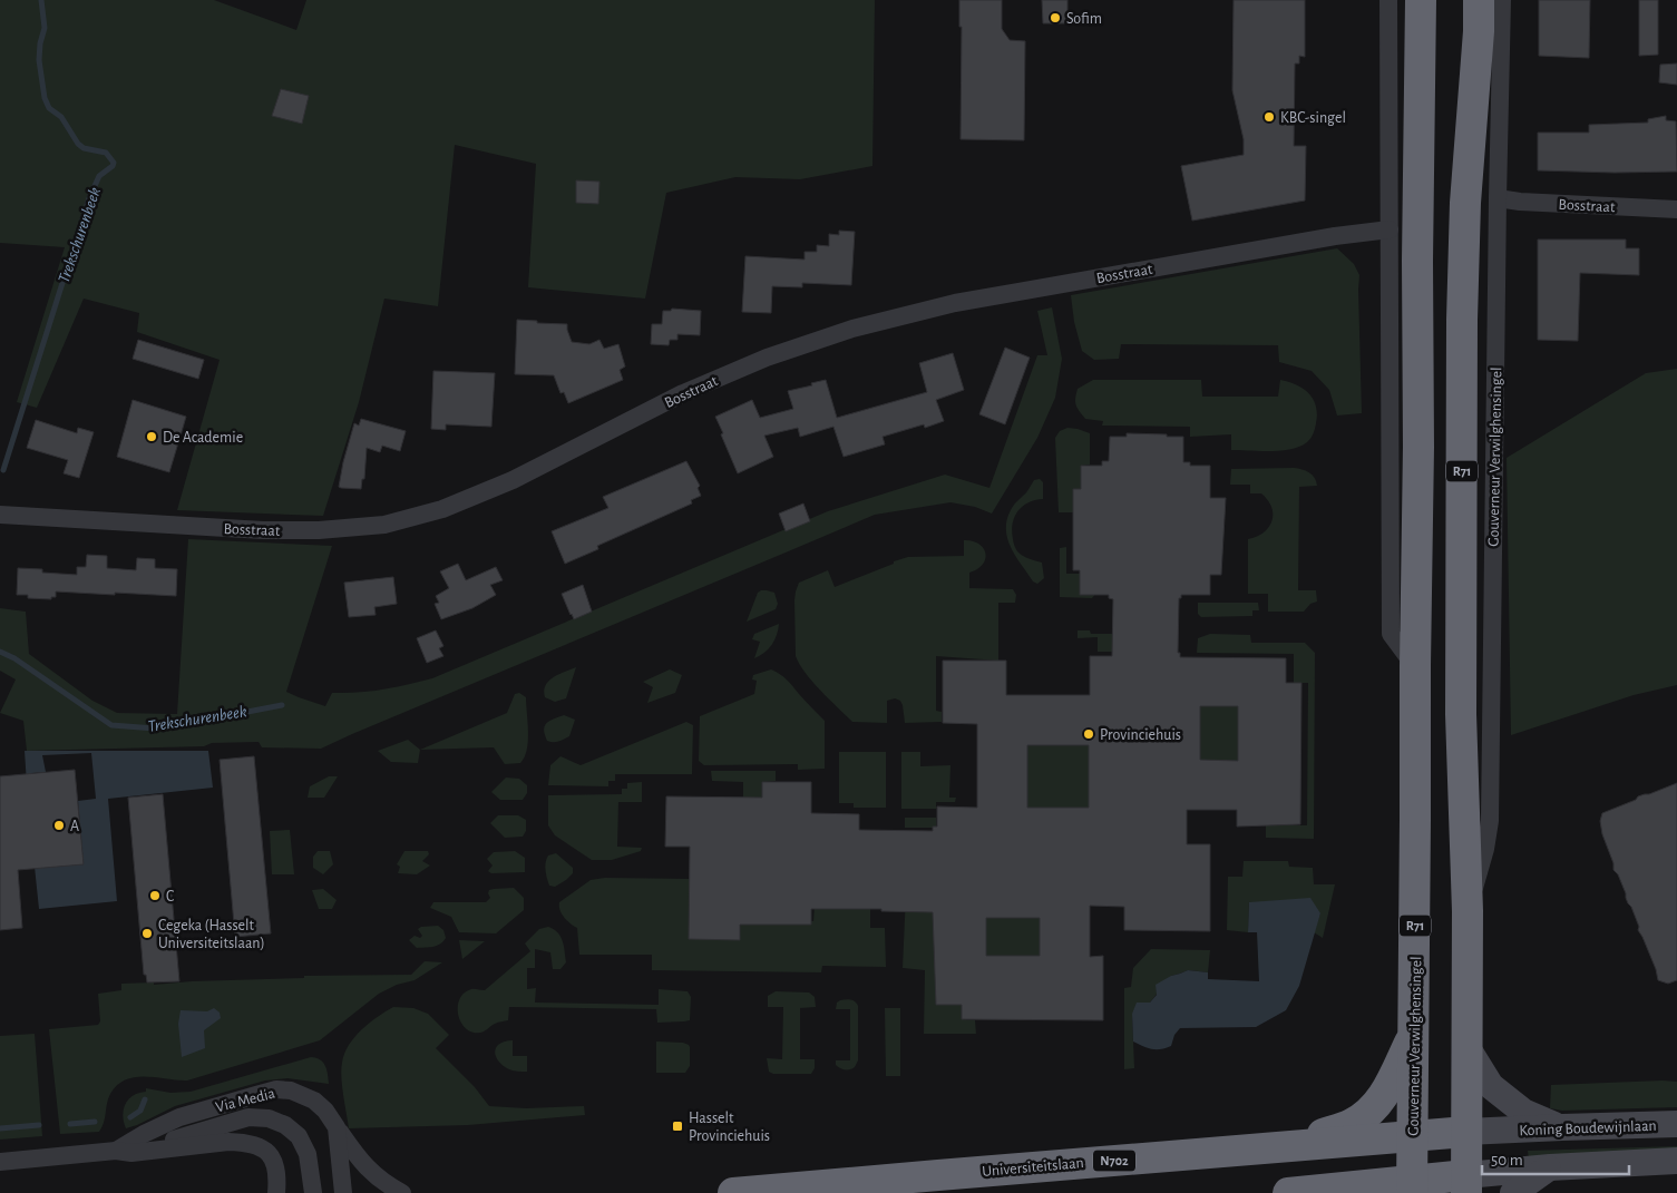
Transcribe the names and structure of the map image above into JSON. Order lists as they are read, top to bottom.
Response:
{
  "streets": {
    "highway": [
      "Gouverneur Verwilghensingel",
      "R71",
      "N702",
      "Universiteitslaan"
    ],
    "main road": ["Koning Boudewijnlaan"],
    "street": ["Bosstraat", "Via Media"]
  },
  "crossings": [
    ["Bosstraat", "Gouverneur Verwilghensingel"],
    ["Gouverneur Verwilghensingel", "Koning Boudewijnlaan"],
    ["Gouverneur Verwilghensingel", "Universiteitslaan"],
    ["Koning Boudewijnlaan", "Universiteitslaan"]
  ],
  "water": ["Trekschurenbeek"],
  "places": {
    "other": [
      "Sofim",
      "KBC-singel",
      "De Academie",
      "Provinciehuis",
      "A",
      "C",
      "Cegeka (Hasselt Universiteitslaan)"
    ],
    "transit": ["Hasselt Provinciehuis"]
  },
  "scale_bar": "50 m"
}
